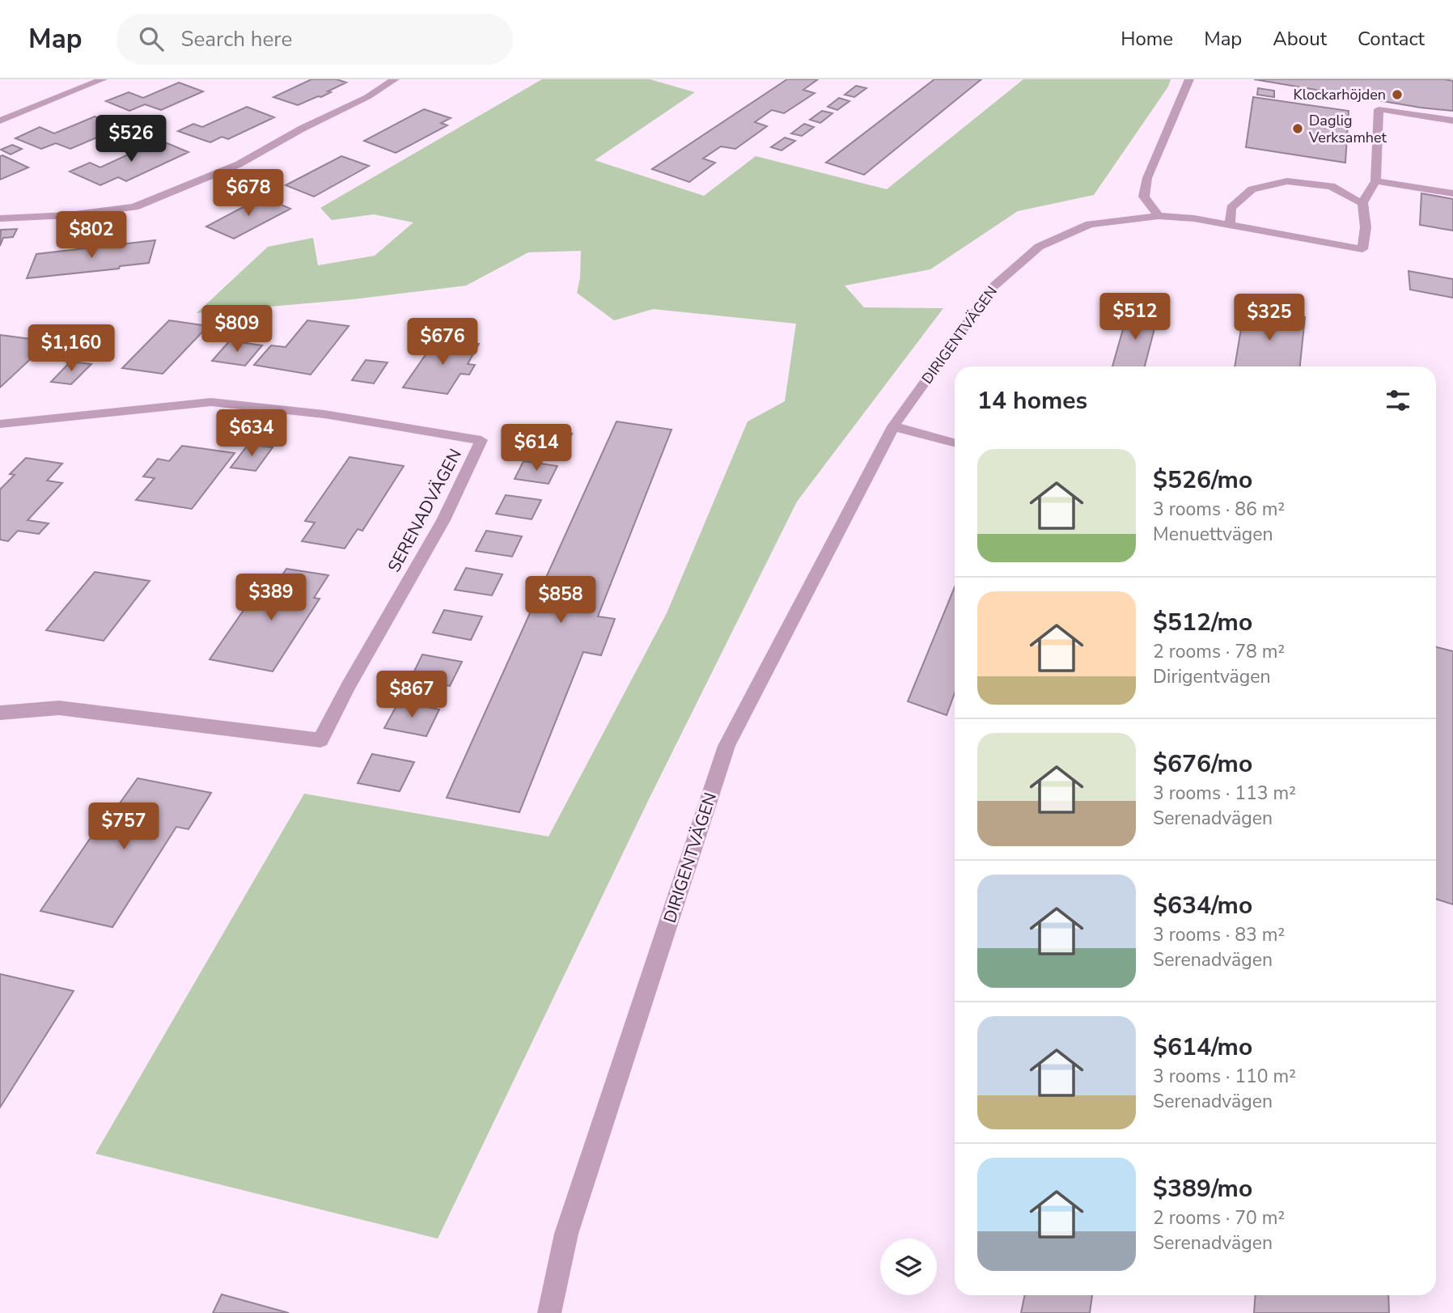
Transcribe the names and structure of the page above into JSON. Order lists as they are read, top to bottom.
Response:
{
  "streets": {
    "street": ["DIRIGENTVÄGEN", "SERENADVÄGEN"]
  },
  "places": ["Klockarhöjden", "Daglig Verksamhet"],
  "page": {
    "header": "Map",
    "search": "Search here",
    "nav": [
      "Home",
      "Map",
      "About",
      "Contact"
    ],
    "price": [
      "$526",
      "$678",
      "$802",
      "$512",
      "$325",
      "$809",
      "$676",
      "$1,160",
      "$634",
      "$614",
      "$389",
      "$858",
      "$867",
      "$757"
    ],
    "heading": "14 homes",
    "list": [
      {
        "name": "$526/mo",
        "note": "3 rooms · 86 m² · Menuettvägen"
      },
      {
        "name": "$512/mo",
        "note": "2 rooms · 78 m² · Dirigentvägen"
      },
      {
        "name": "$676/mo",
        "note": "3 rooms · 113 m² · Serenadvägen"
      },
      {
        "name": "$634/mo",
        "note": "3 rooms · 83 m² · Serenadvägen"
      },
      {
        "name": "$614/mo",
        "note": "3 rooms · 110 m² · Serenadvägen"
      },
      {
        "name": "$389/mo",
        "note": "2 rooms · 70 m² · Serenadvägen"
      }
    ]
  }
}
